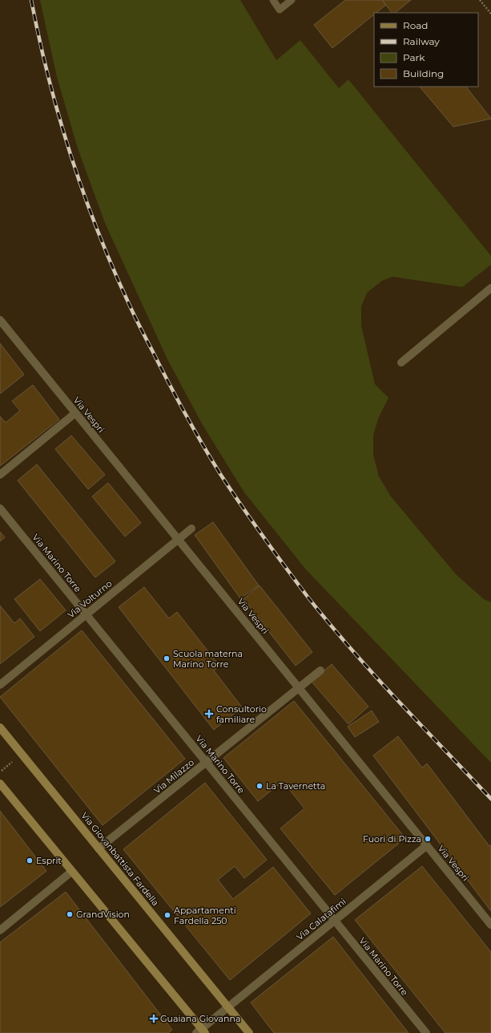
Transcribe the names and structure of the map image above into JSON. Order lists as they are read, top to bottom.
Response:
{
  "streets": {
    "main road": ["Via Giovanbattista Fardella"],
    "street": [
      "Via Vespri",
      "Via Marino Torre",
      "Via Volturno",
      "Via Milazzo",
      "Via Calatafimi"
    ]
  },
  "crossings": [
    ["Via Vespri", "Via Volturno"],
    ["Via Vespri", "Via Milazzo"],
    ["Via Vespri", "Via Calatafimi"],
    ["Via Marino Torre", "Via Volturno"],
    ["Via Marino Torre", "Via Milazzo"],
    ["Via Marino Torre", "Via Calatafimi"],
    ["Via Milazzo", "Via Giovanbattista Fardella"],
    ["Via Giovanbattista Fardella", "Via Calatafimi"]
  ],
  "places": {
    "other": [
      "Scuola materna Marino Torre",
      "La Tavernetta",
      "Fuori di Pizza",
      "Esprit",
      "GrandVision",
      "Appartamenti Fardella 250"
    ],
    "health": ["Consultorio familiare", "Guaiana Giovanna"]
  },
  "legend": [
    "Road",
    "Railway",
    "Park",
    "Building"
  ]
}
